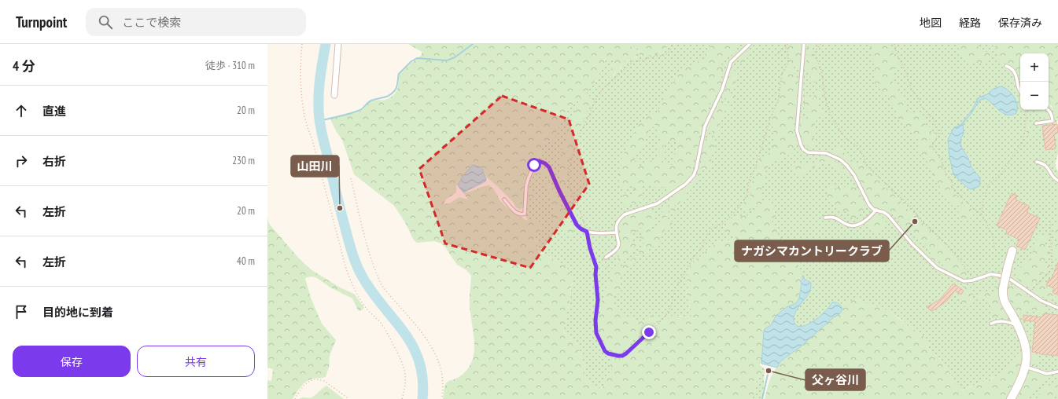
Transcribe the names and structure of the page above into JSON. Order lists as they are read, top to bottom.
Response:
{
  "places": ["山田川", "ナガシマカントリークラブ", "父ヶ谷川"],
  "page": {
    "header": "Turnpoint",
    "search": "ここで検索",
    "nav": ["地図", "経路", "保存済み"],
    "heading": ["4 分", "徒歩 · 310 m"],
    "map_buttons": ["+", "−"],
    "list": [
      ["直進", "20 m"],
      ["右折", "230 m"],
      ["左折", "20 m"],
      ["左折", "40 m"],
      "目的地に到着"
    ],
    "buttons": ["保存", "共有"]
  }
}
